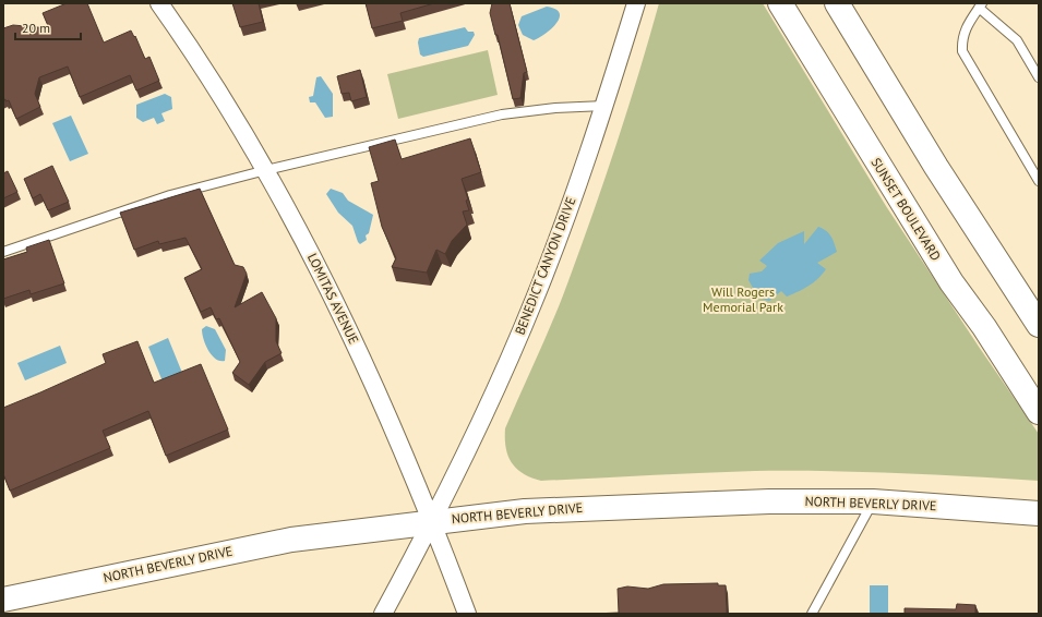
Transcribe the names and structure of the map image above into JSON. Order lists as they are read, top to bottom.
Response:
{
  "streets": {
    "street": [
      "SUNSET BOULEVARD",
      "BENEDICT CANYON DRIVE",
      "LOMITAS AVENUE",
      "NORTH BEVERLY DRIVE"
    ]
  },
  "crossings": [
    ["BENEDICT CANYON DRIVE", "LOMITAS AVENUE"],
    ["BENEDICT CANYON DRIVE", "NORTH BEVERLY DRIVE"],
    ["LOMITAS AVENUE", "NORTH BEVERLY DRIVE"]
  ],
  "parks": ["Will Rogers Memorial Park"],
  "scale_bar": "20 m"
}
